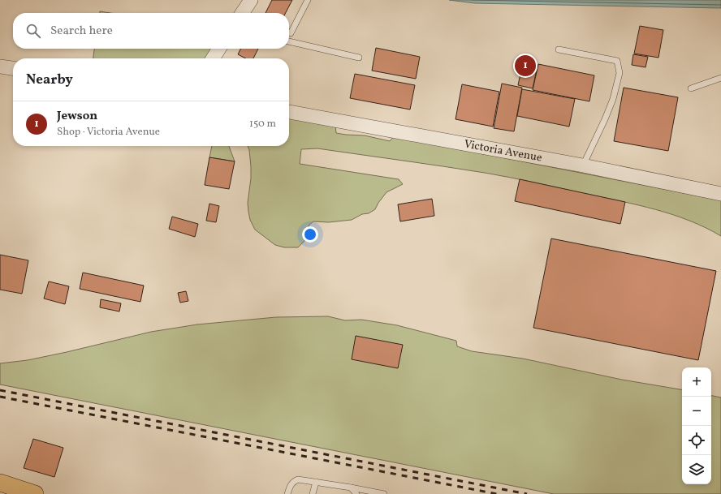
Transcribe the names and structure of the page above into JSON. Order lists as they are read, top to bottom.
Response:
{
  "streets": {
    "street": ["Victoria Avenue"]
  },
  "page": {
    "search": "Search here",
    "pins": "1",
    "heading": "Nearby",
    "list": [
      {
        "mark": "1",
        "name": "Jewson",
        "note": "Shop · Victoria Avenue",
        "value": "150 m"
      }
    ],
    "map_buttons": ["+", "−"]
  }
}
